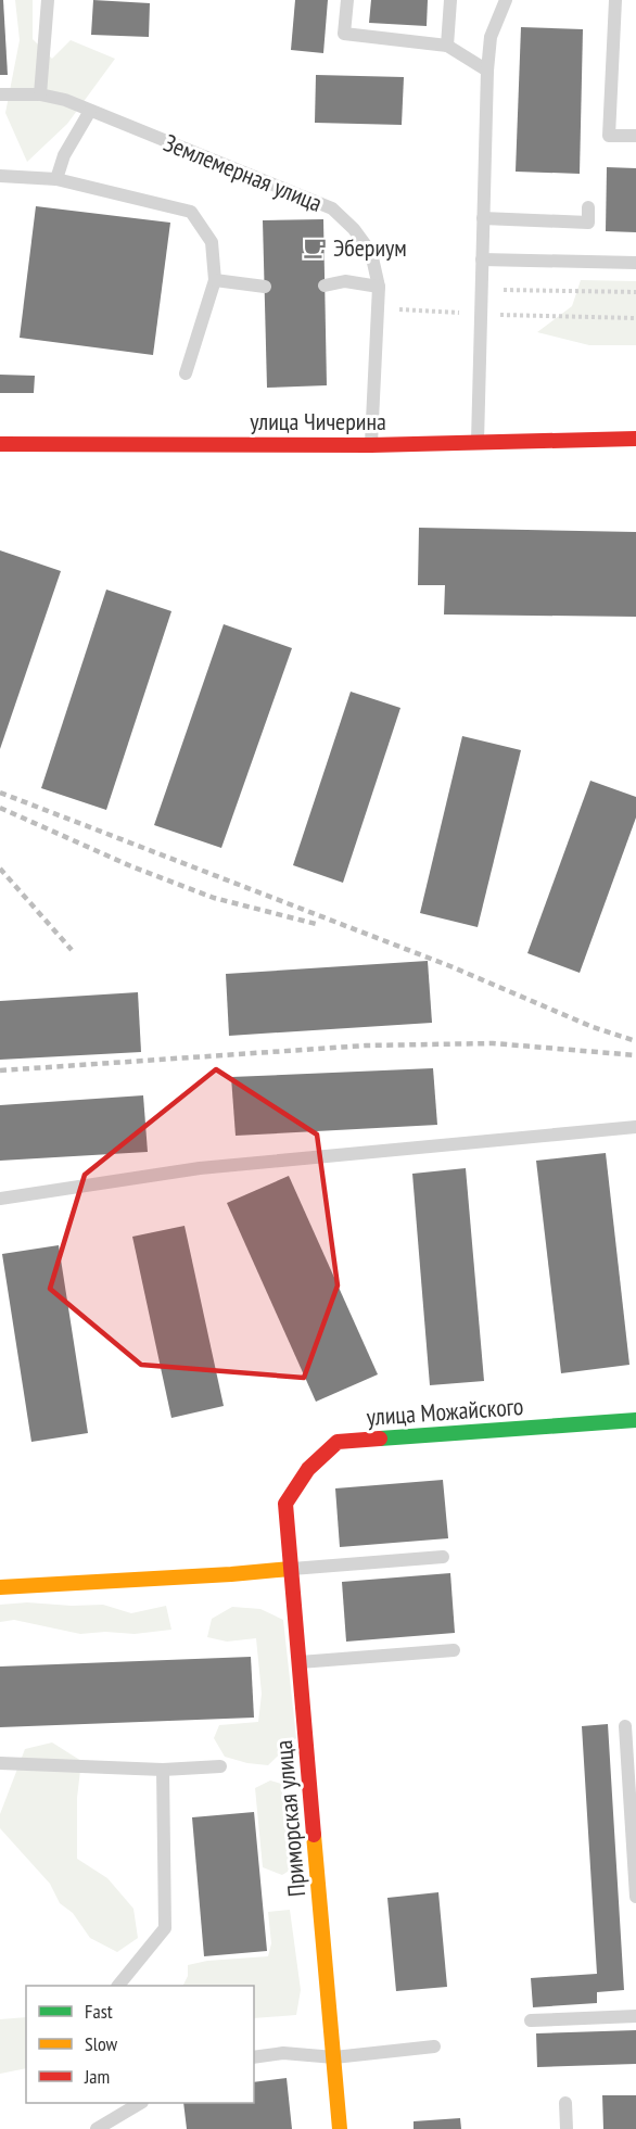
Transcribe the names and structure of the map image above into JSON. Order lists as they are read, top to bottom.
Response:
{
  "streets": {
    "main road": ["улица Чичерина", "улица Можайского", "Приморская улица"],
    "lane": ["Землемерная улица"]
  },
  "crossings": [
    ["Землемерная улица", "улица Чичерина"],
    ["улица Можайского", "Приморская улица"]
  ],
  "places": {
    "cafe": ["Эбериум"]
  },
  "legend": ["Fast", "Slow", "Jam"]
}
